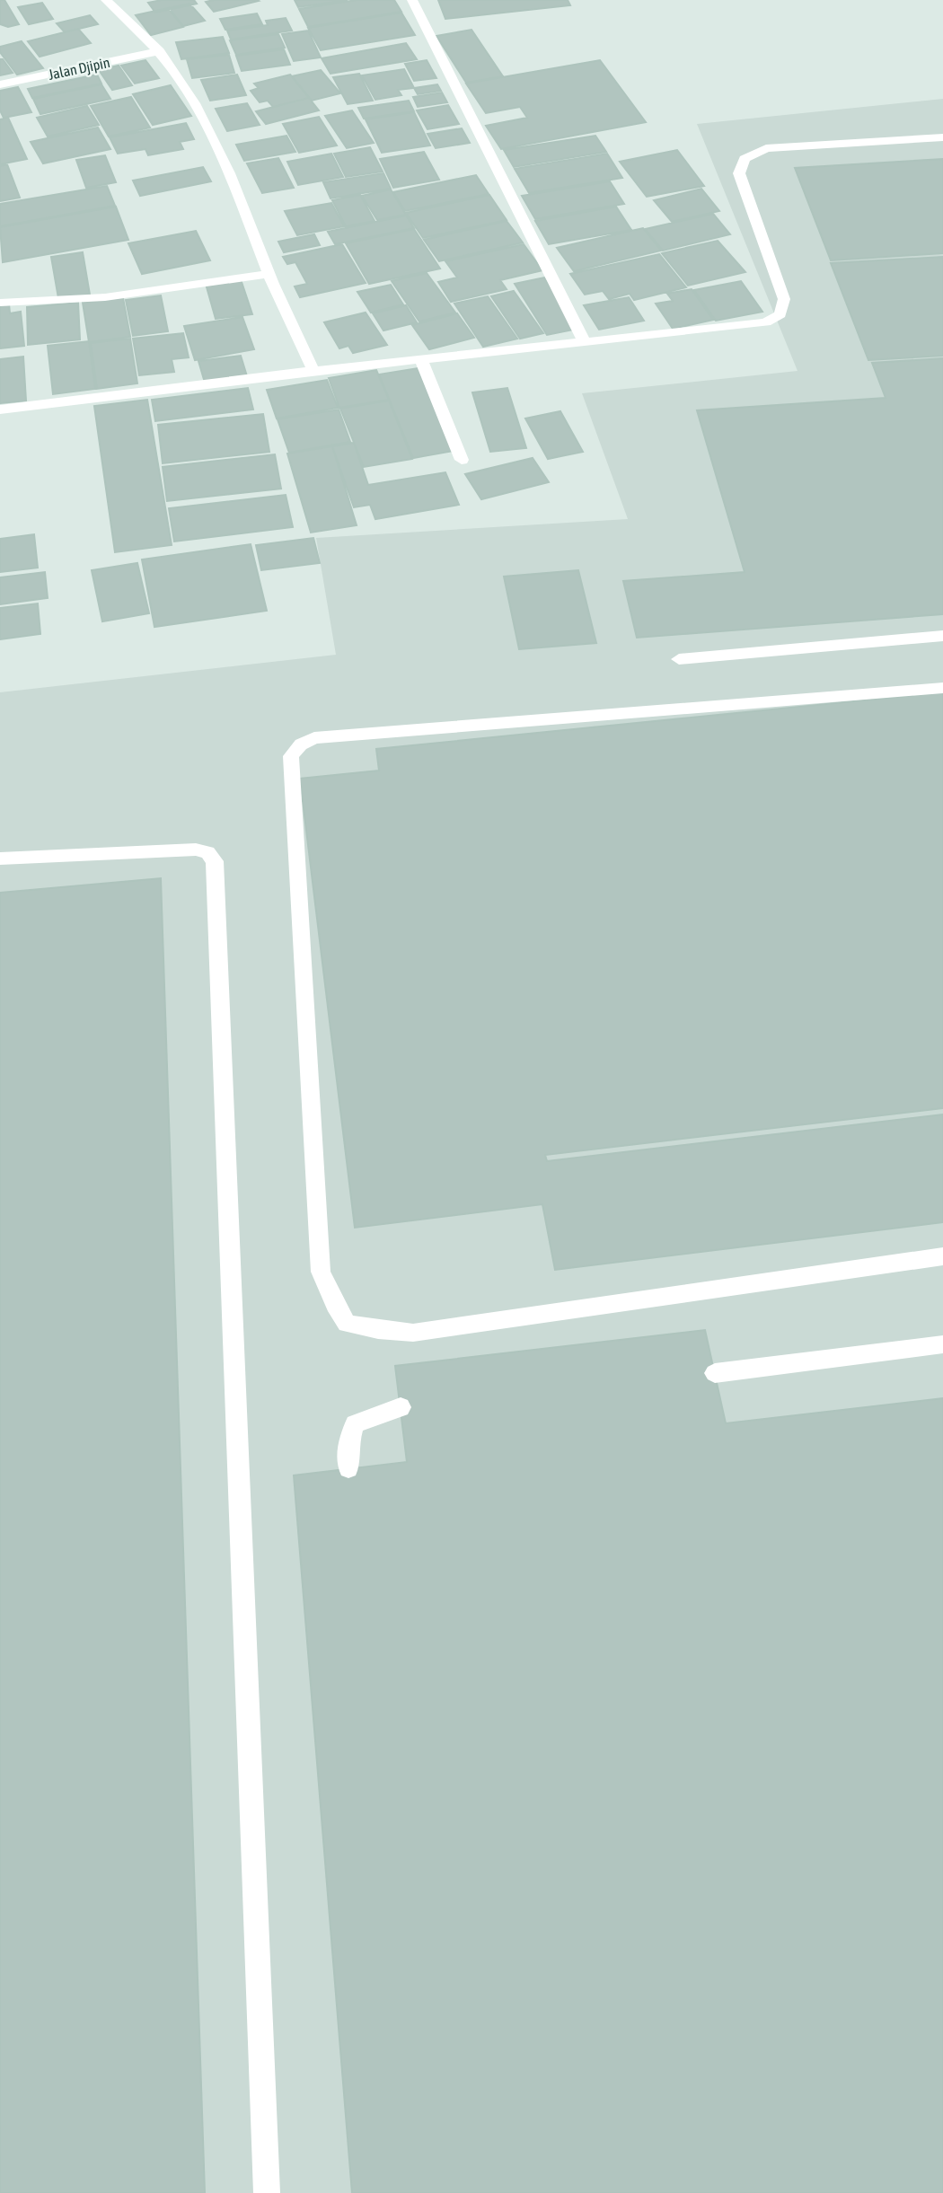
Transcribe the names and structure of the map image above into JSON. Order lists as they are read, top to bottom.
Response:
{
  "streets": {
    "street": ["Jalan Djipin"]
  }
}
